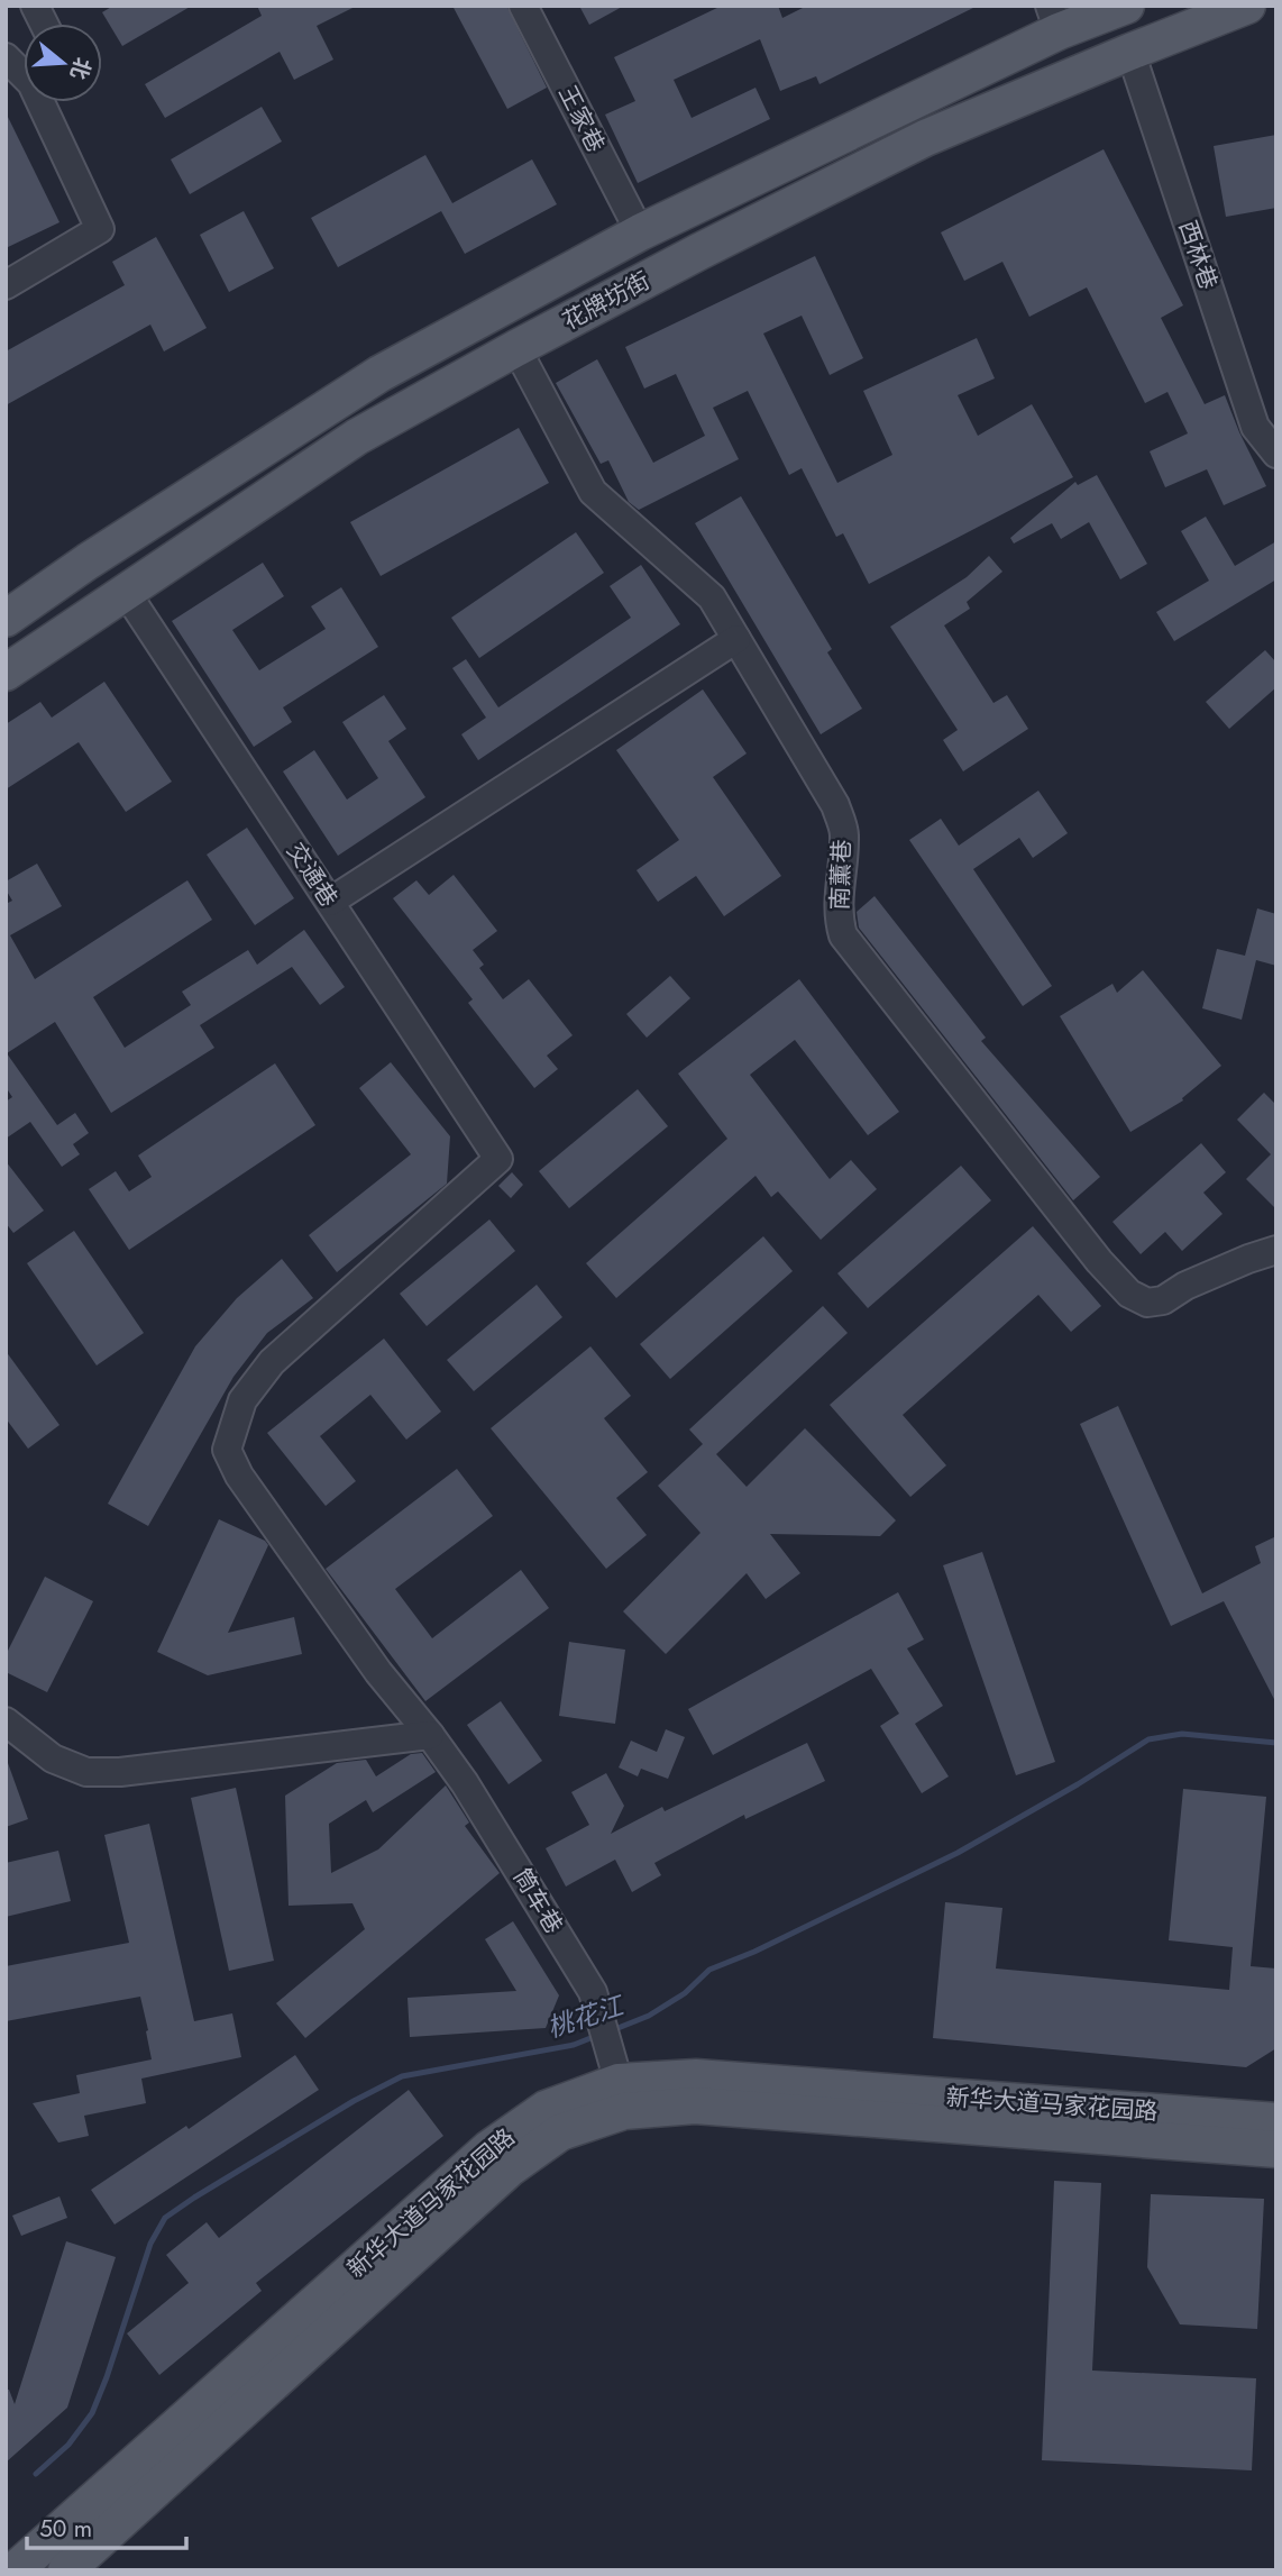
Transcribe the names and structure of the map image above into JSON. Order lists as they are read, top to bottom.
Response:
{
  "streets": {
    "main road": ["花牌坊街", "新华大道马家花园路"],
    "street": [
      "王家巷",
      "西林巷",
      "交通巷",
      "南薰巷",
      "筒车巷"
    ]
  },
  "crossings": [
    ["王家巷", "花牌坊街"],
    ["西林巷", "花牌坊街"],
    ["花牌坊街", "交通巷"],
    ["花牌坊街", "南薰巷"],
    ["交通巷", "筒车巷"],
    ["筒车巷", "新华大道马家花园路"]
  ],
  "water": ["桃花江"],
  "scale_bar": "50 m",
  "north": "right"
}
